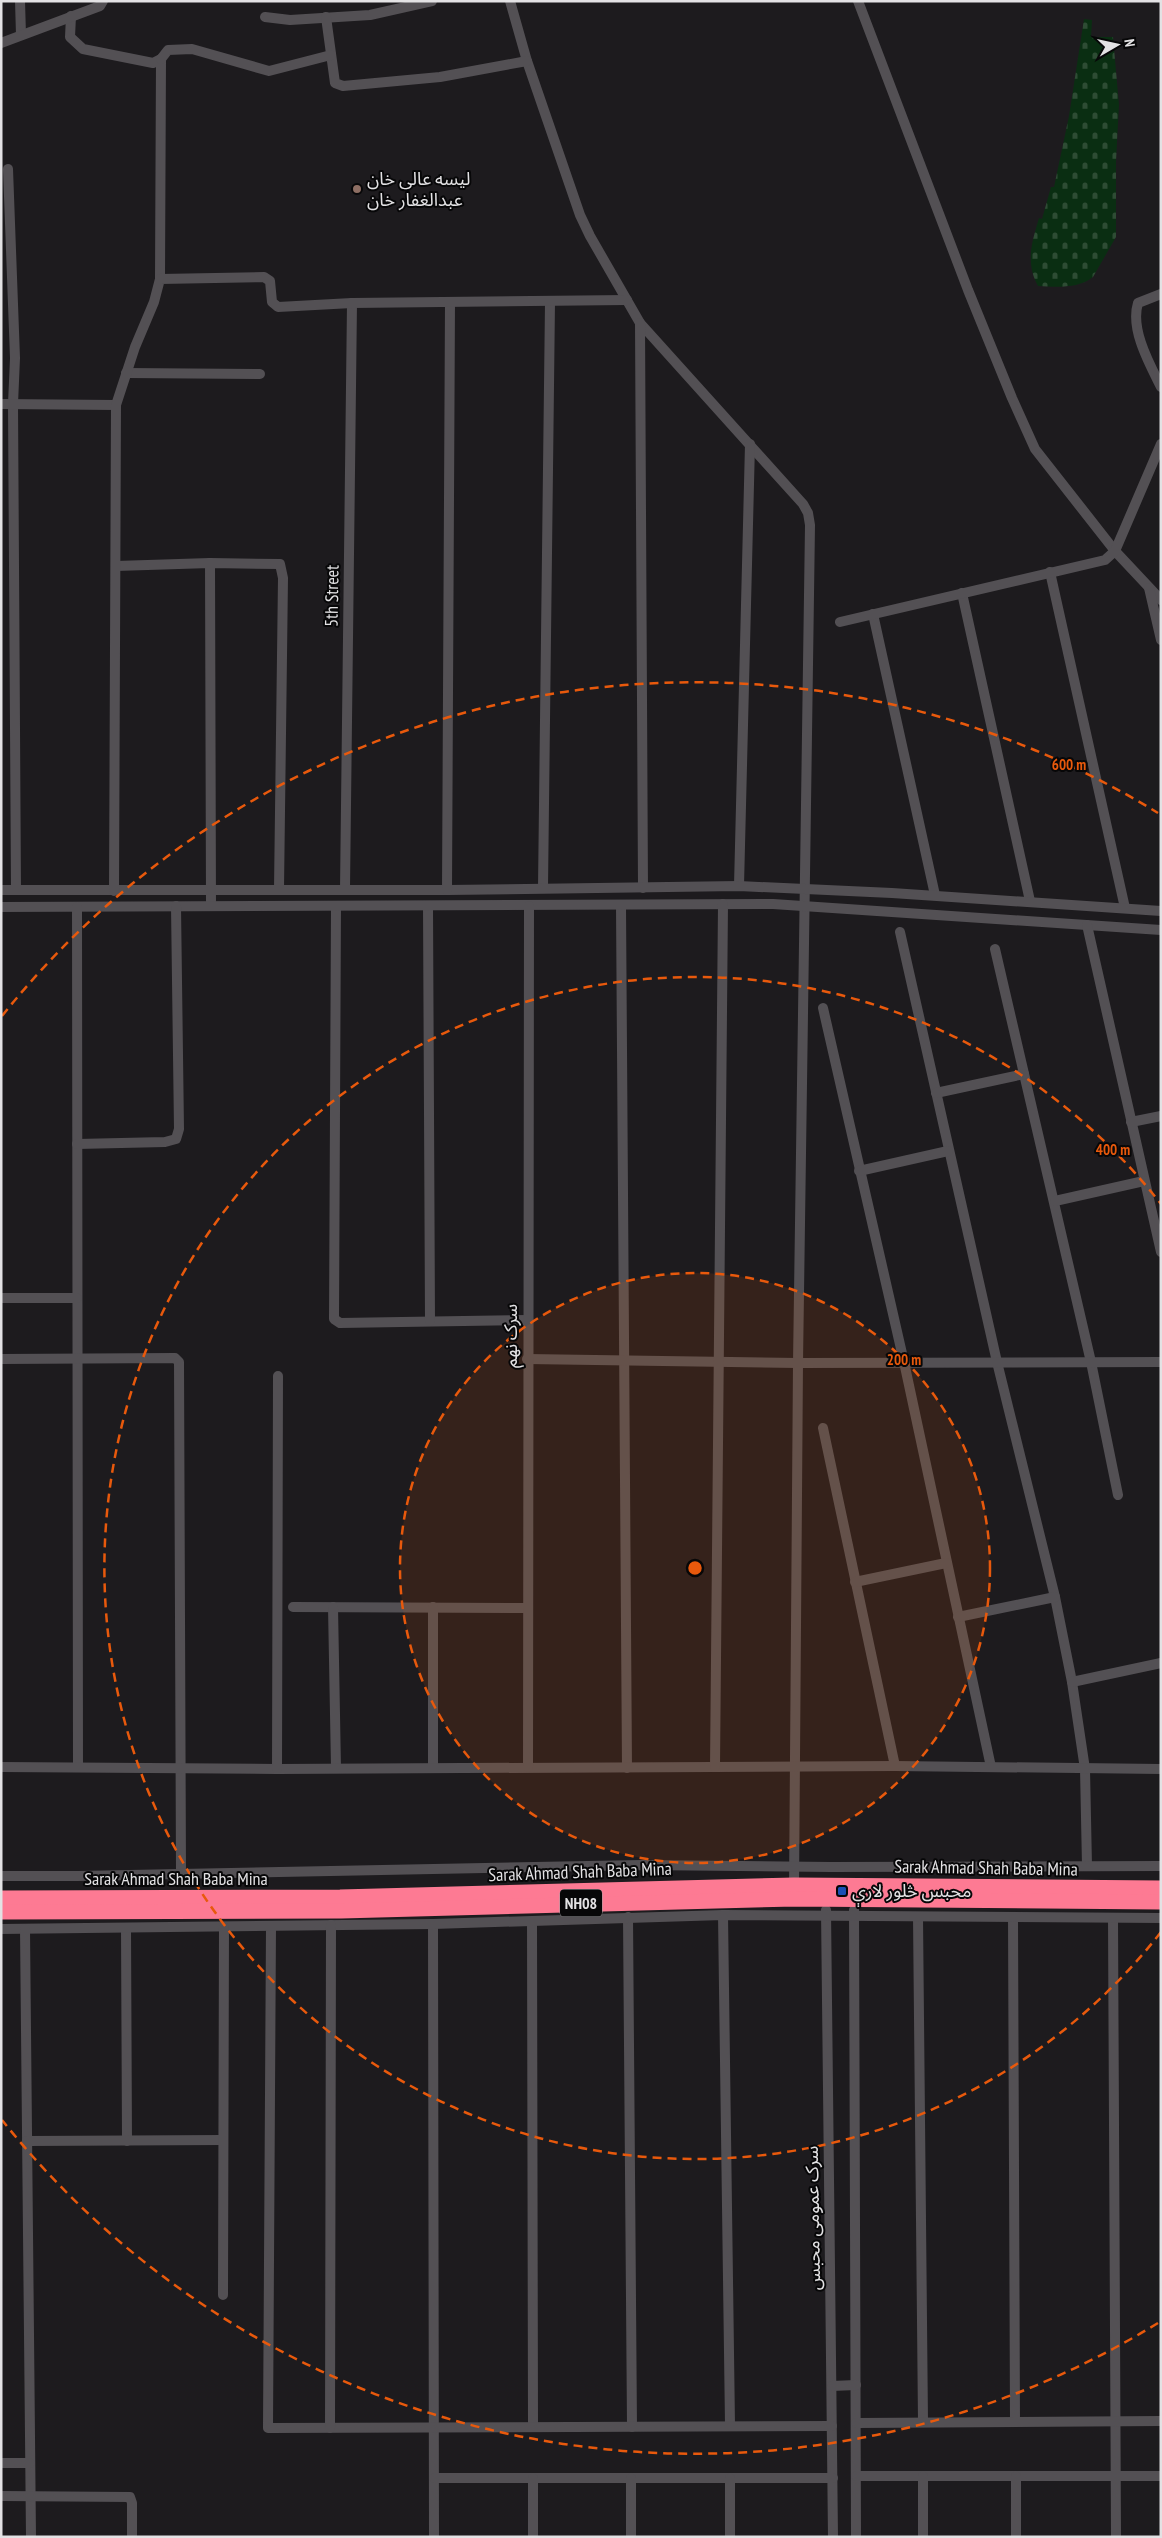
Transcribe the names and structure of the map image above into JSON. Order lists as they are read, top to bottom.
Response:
{
  "streets": {
    "highway": ["Sarak Ahmad Shah Baba Mina", "NH08"],
    "street": ["5th Street", "سرک نهم", "سرک عمومی محبس"]
  },
  "crossings": [
    ["Sarak Ahmad Shah Baba Mina", "NH08"],
    ["NH08", "سرک عمومی محبس"]
  ],
  "places": {
    "other": ["لیسه عالی خان عبدالغفار خان"],
    "transit": ["محبس څلور لارې"]
  },
  "north": "right",
  "rings": ["600 m", "400 m", "200 m"]
}
